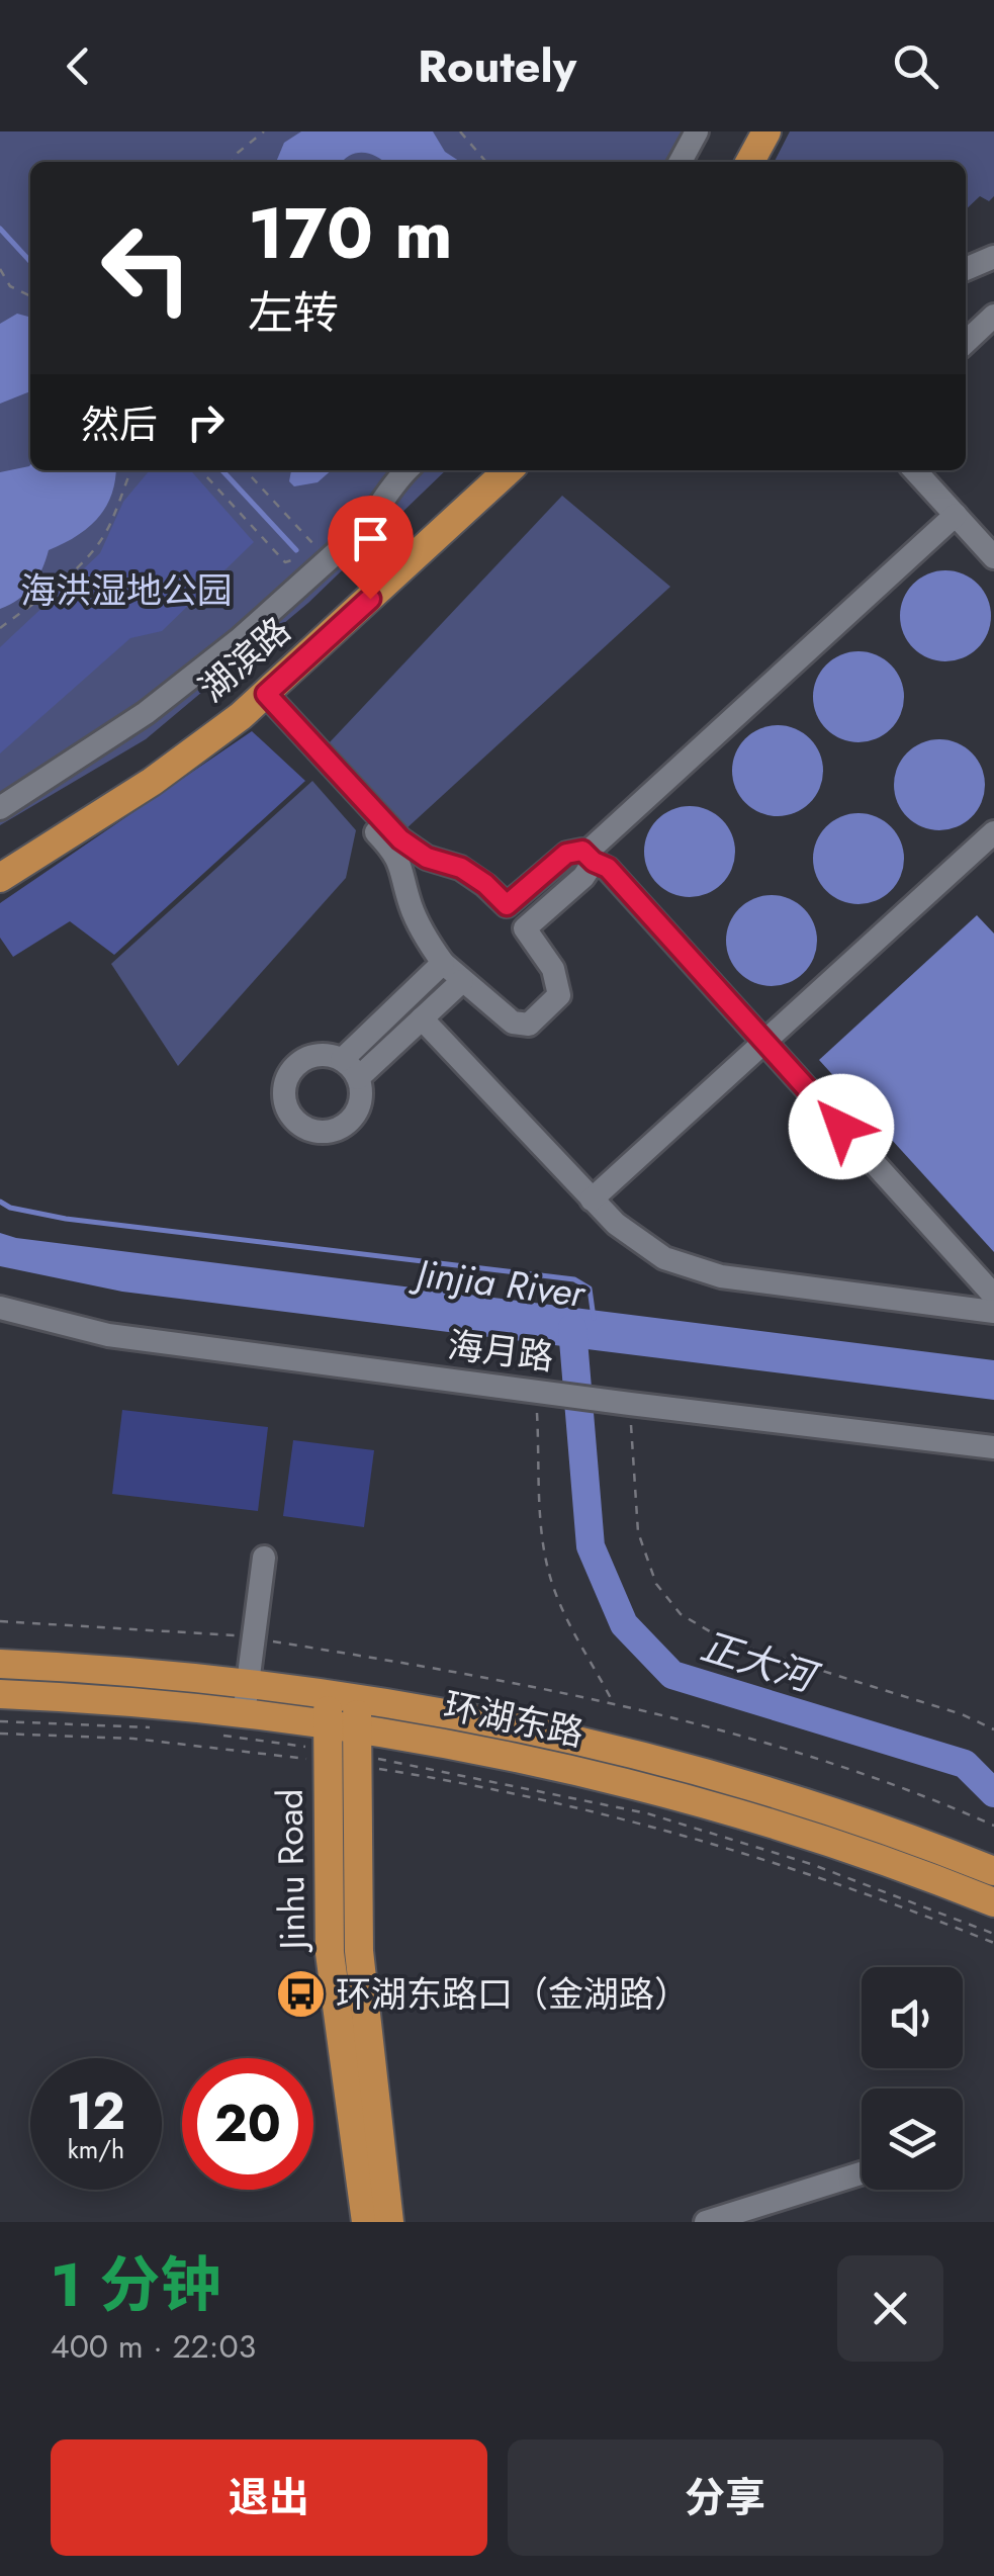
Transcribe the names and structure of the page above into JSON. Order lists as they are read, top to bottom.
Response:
{
  "streets": {
    "main road": ["湖滨路", "环湖东路", "Jinhu Road"],
    "street": ["海月路"]
  },
  "crossings": [
    ["环湖东路", "Jinhu Road"]
  ],
  "water": ["Jinjia River", "正大河"],
  "parks": ["海洪湿地公园"],
  "places": {
    "bus stop": ["环湖东路口（金湖路）"]
  },
  "page": {
    "header": "Routely",
    "turn": ["170 m", "左转"],
    "then": "然后",
    "speed": "12 km/h",
    "limit": "20",
    "heading": ["1 分钟", "400 m · 22:03"],
    "buttons": ["退出", "分享"]
  }
}
